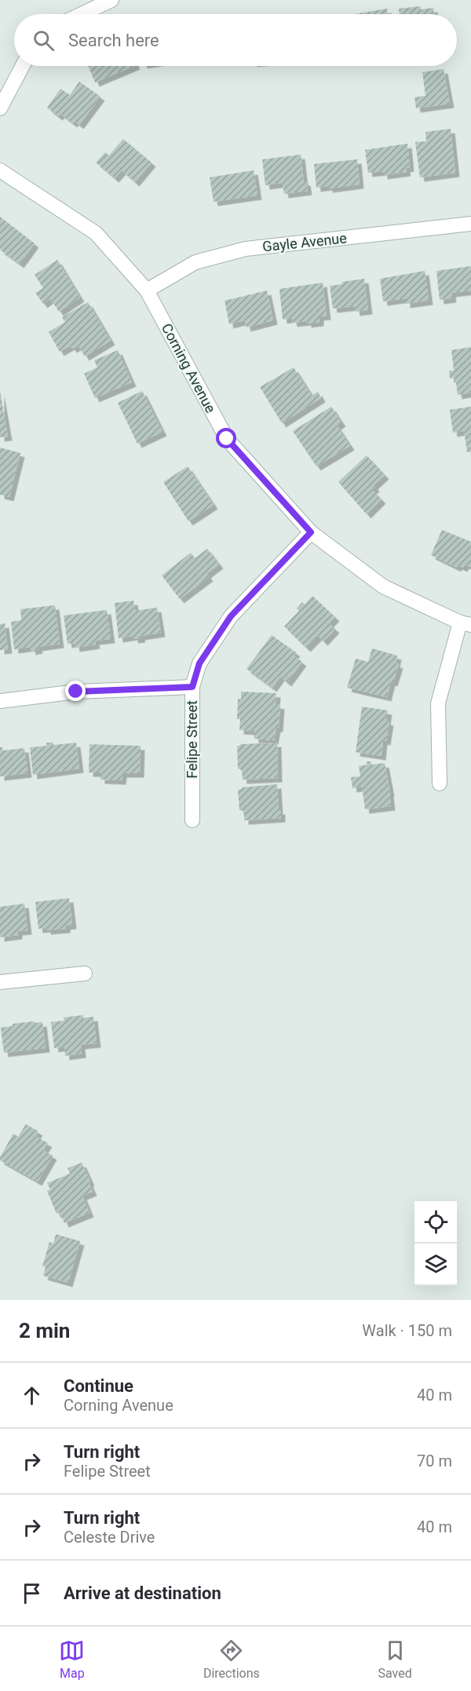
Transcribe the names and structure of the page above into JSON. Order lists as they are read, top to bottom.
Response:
{
  "streets": {
    "street": ["Gayle Avenue", "Corning Avenue", "Felipe Street"]
  },
  "crossings": [
    ["Gayle Avenue", "Corning Avenue"],
    ["Corning Avenue", "Felipe Street"]
  ],
  "page": {
    "search": "Search here",
    "heading": ["2 min", "Walk · 150 m"],
    "list": [
      ["Continue", "Corning Avenue", "40 m"],
      ["Turn right", "Felipe Street", "70 m"],
      ["Turn right", "Celeste Drive", "40 m"],
      "Arrive at destination"
    ],
    "nav": ["Map", "Directions", "Saved"]
  }
}
